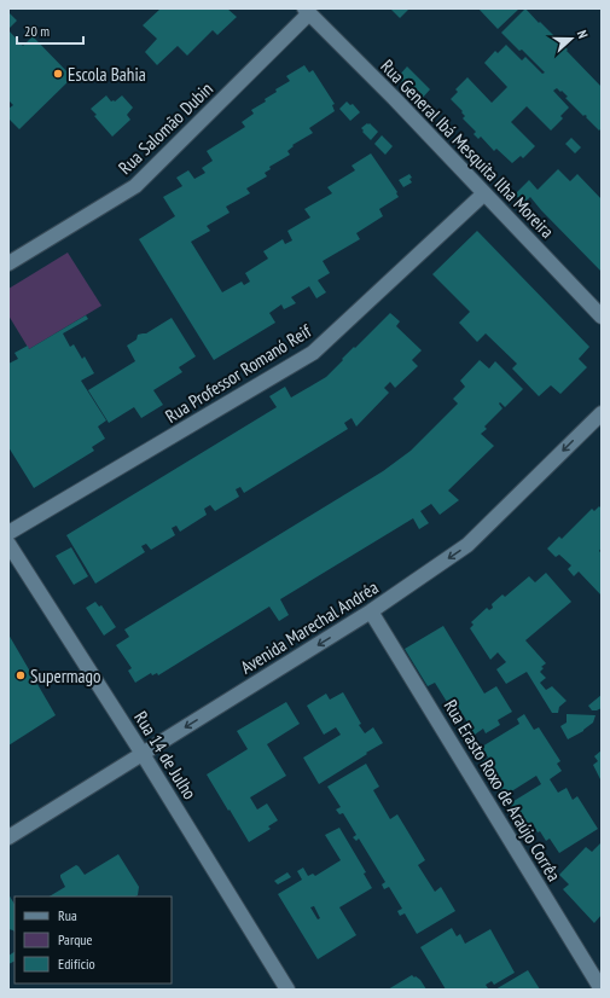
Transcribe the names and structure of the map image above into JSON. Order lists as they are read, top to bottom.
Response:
{
  "streets": {
    "street": [
      "Rua Salomão Dubin",
      "Rua General Ibá Mesquita Ilha Moreira",
      "Rua Professor Romanó Reif",
      "Avenida Marechal Andréa",
      "Rua 14 de Julho",
      "Rua Erasto Roxo de Araújo Corrêa"
    ]
  },
  "crossings": [
    ["Rua Salomão Dubin", "Rua General Ibá Mesquita Ilha Moreira"],
    ["Rua General Ibá Mesquita Ilha Moreira", "Rua Professor Romanó Reif"],
    ["Avenida Marechal Andréa", "Rua 14 de Julho"],
    ["Avenida Marechal Andréa", "Rua Erasto Roxo de Araújo Corrêa"]
  ],
  "one_way": ["Avenida Marechal Andréa"],
  "places": ["Escola Bahia", "Supermago"],
  "legend": ["Rua", "Parque", "Edifício"],
  "scale_bar": "20 m",
  "north": "right"
}
